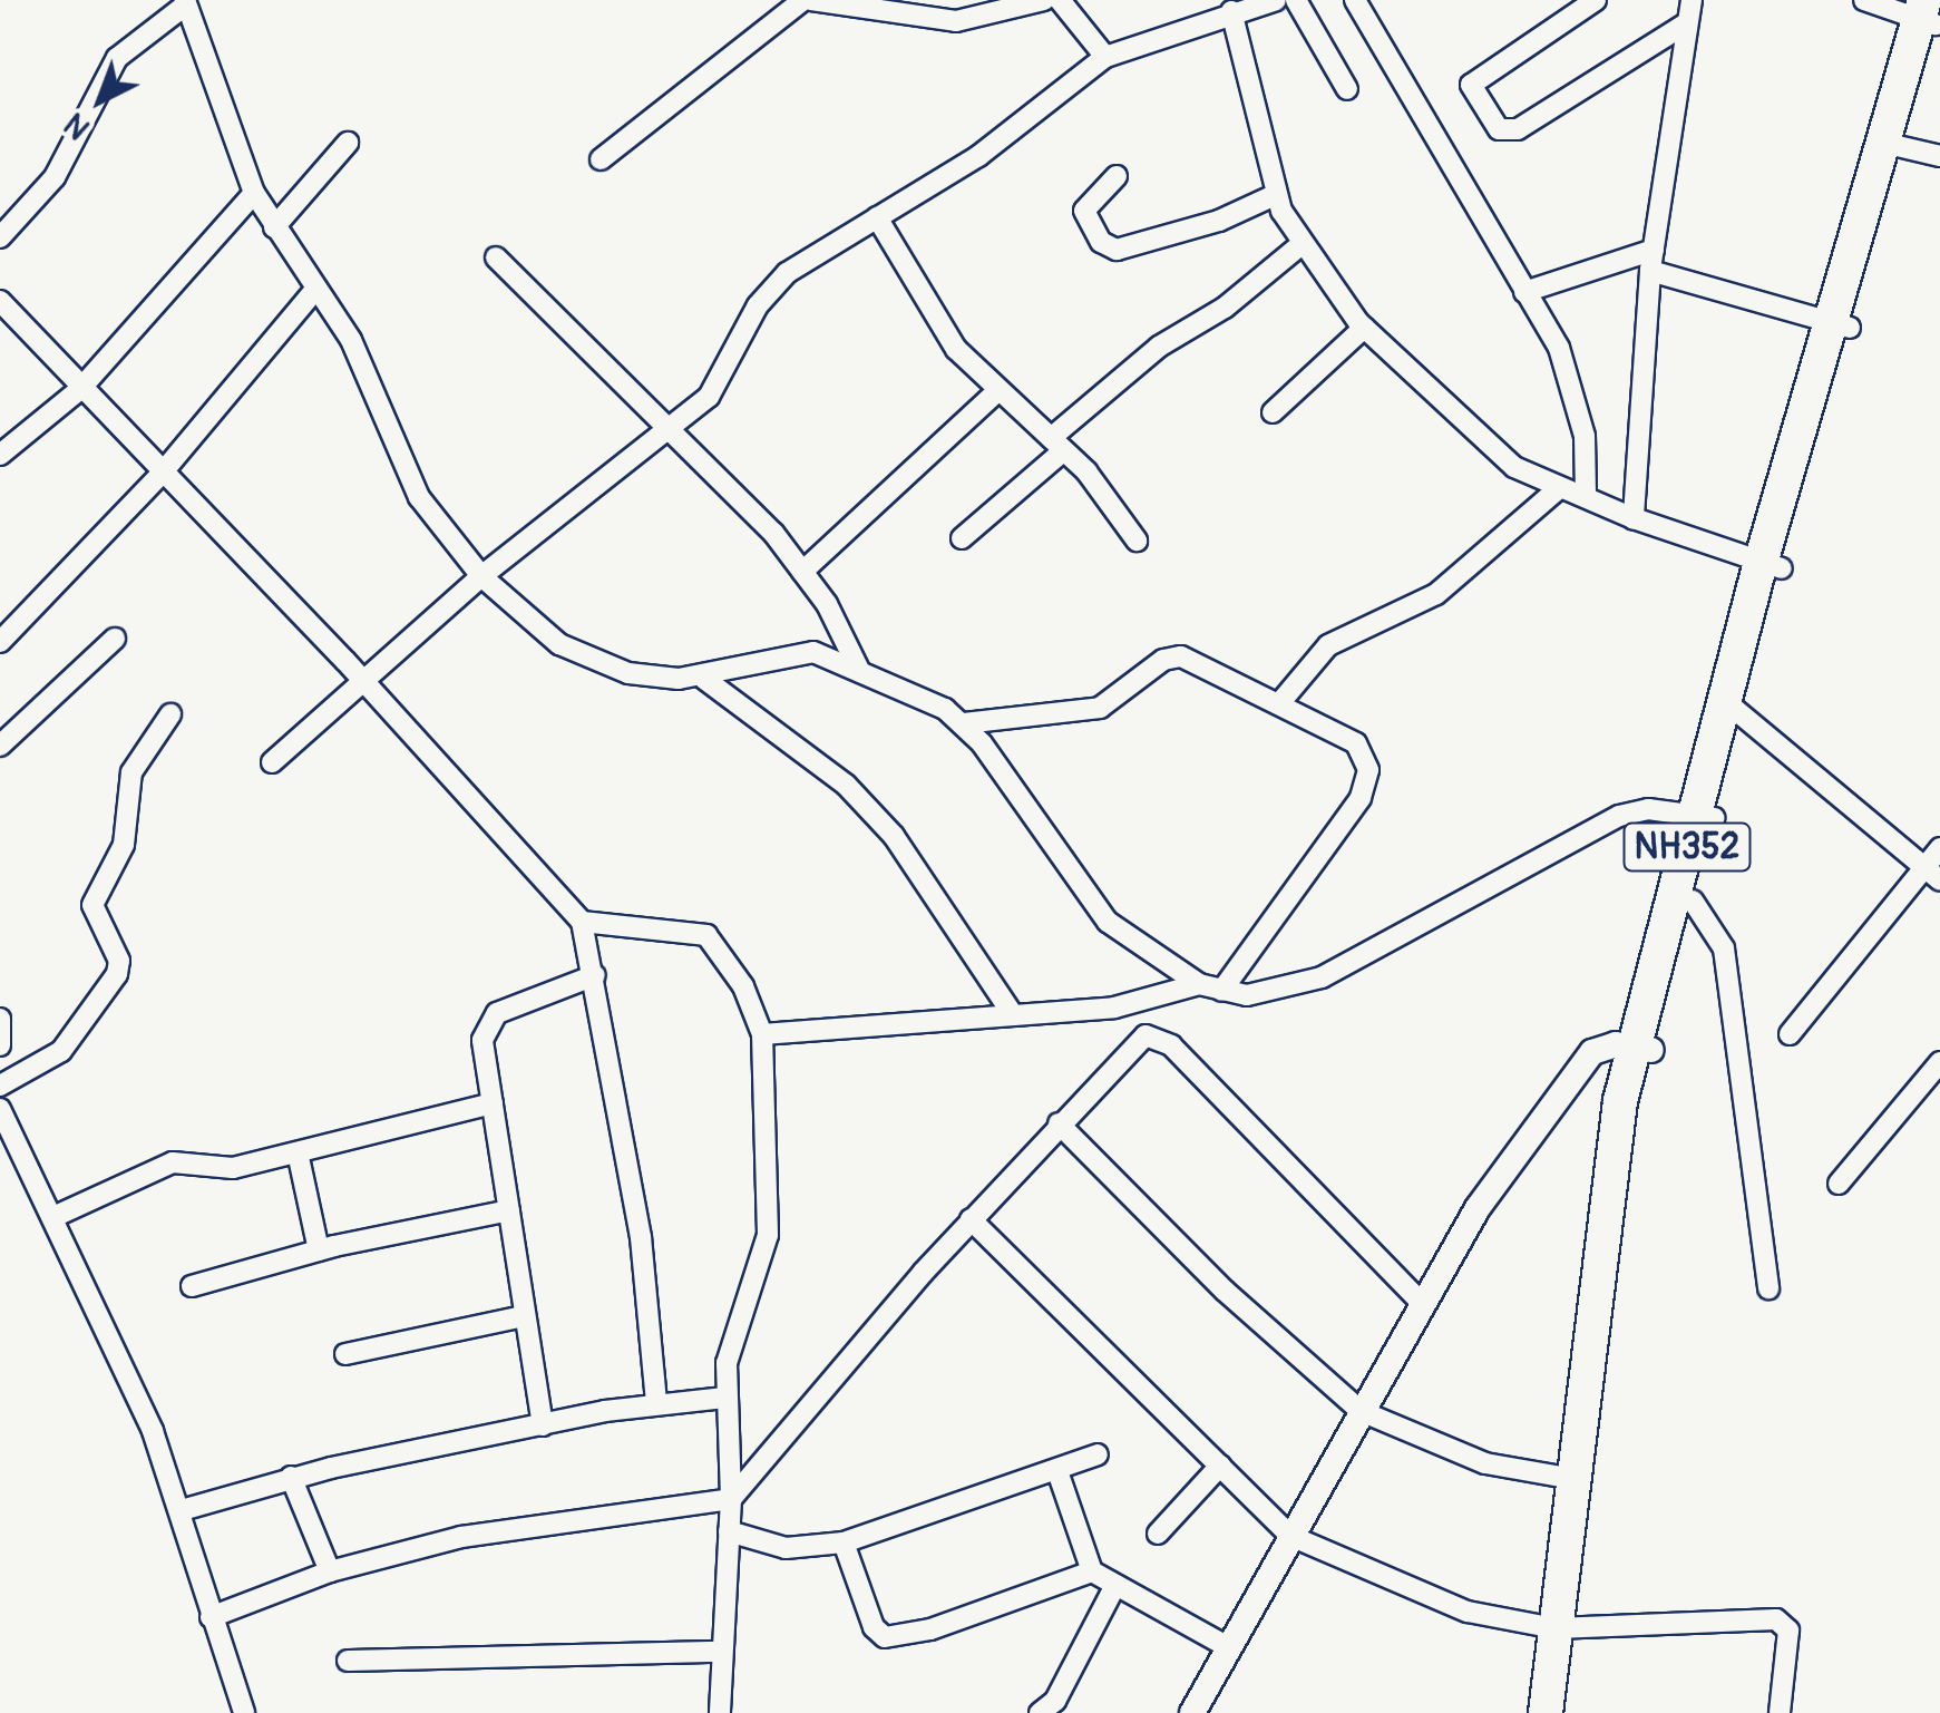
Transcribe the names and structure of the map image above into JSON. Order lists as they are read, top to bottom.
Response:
{
  "streets": {
    "highway": ["NH352"]
  },
  "north": "bottom left"
}
